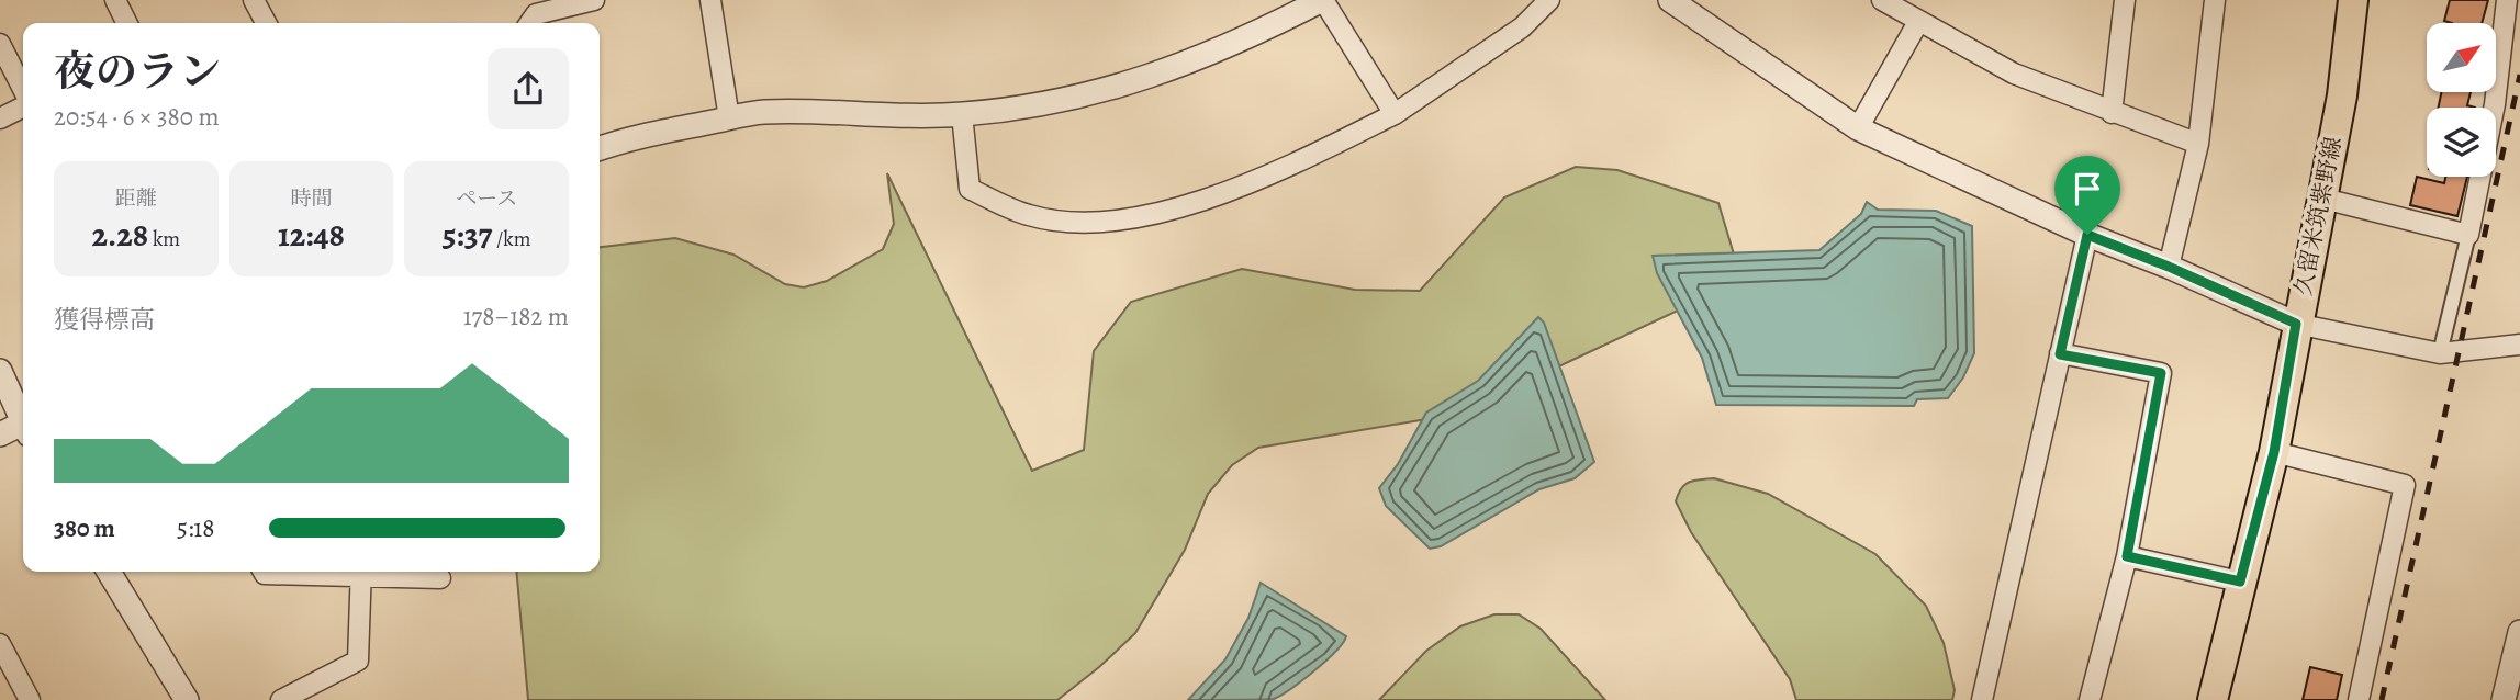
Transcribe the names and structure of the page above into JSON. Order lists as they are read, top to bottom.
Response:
{
  "streets": {
    "main road": ["久留米筑紫野線"]
  },
  "north": "top right",
  "page": {
    "heading": ["夜のラン", "20:54 · 6 × 380 m"],
    "stats": [
      ["距離", "2.28 km"],
      ["時間", "12:48"],
      ["ペース", "5:37 /km"]
    ],
    "chart": ["獲得標高", "178–182 m"],
    "list": [
      {
        "name": "380 m",
        "note": "5:18"
      }
    ]
  }
}
